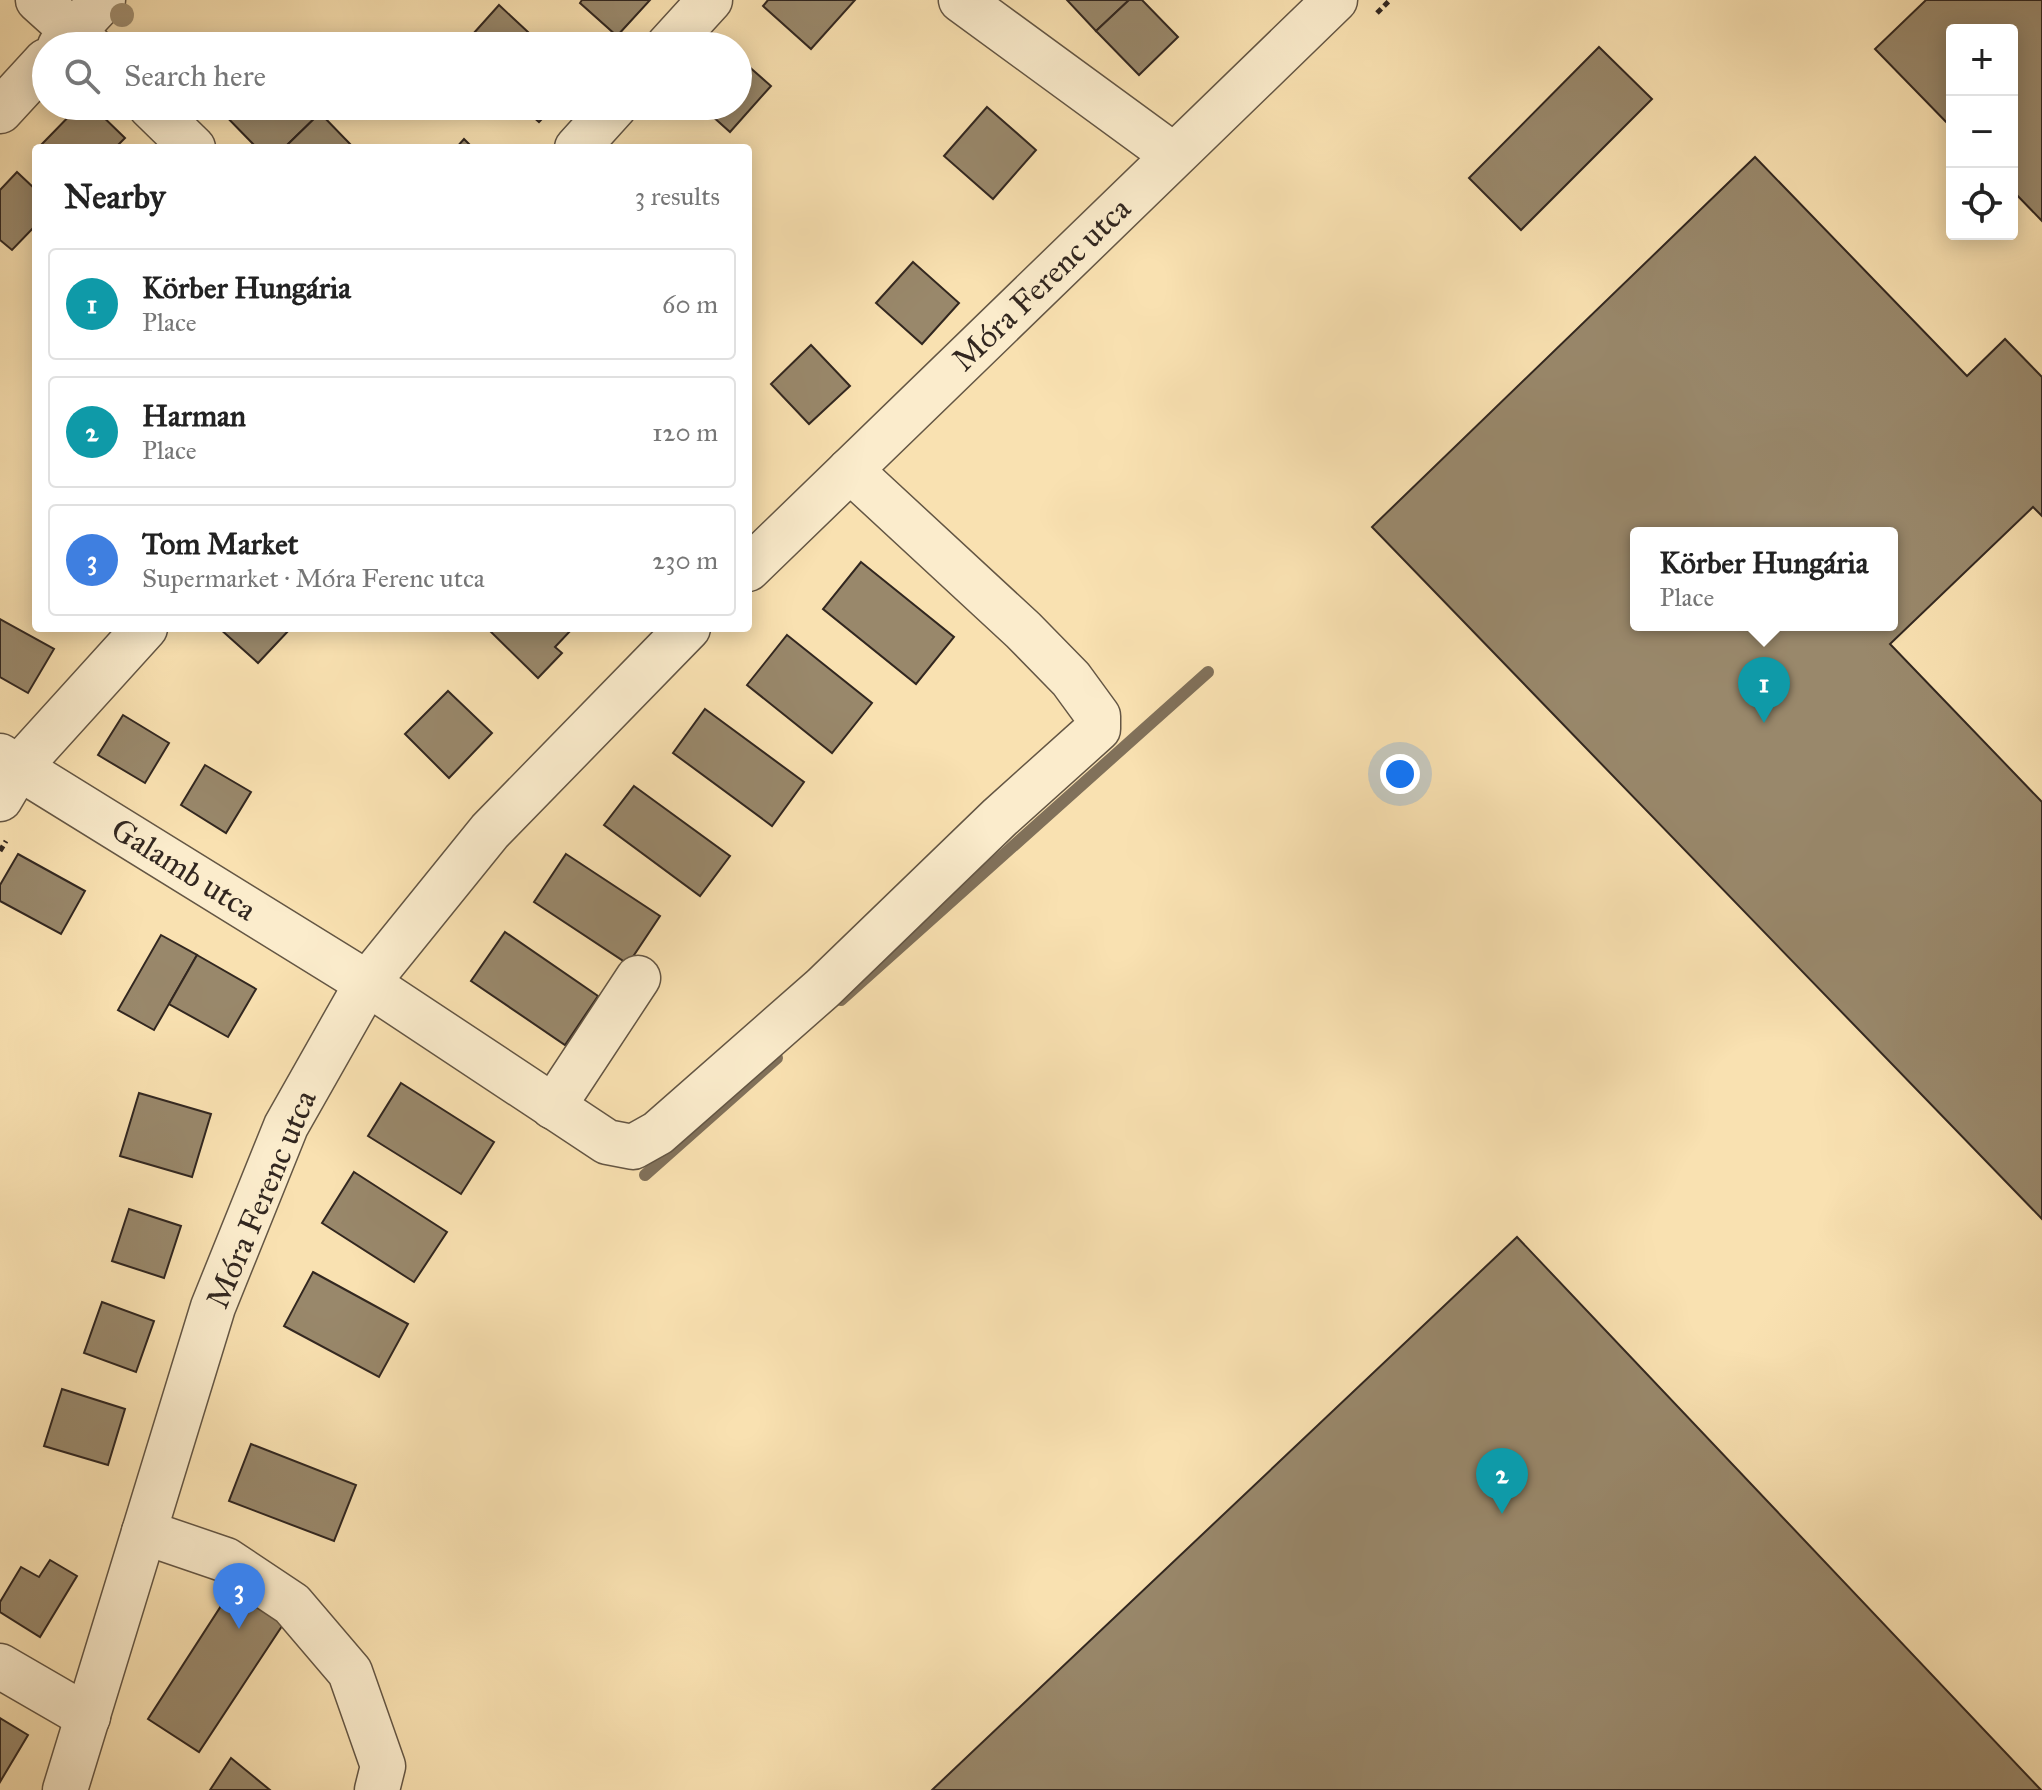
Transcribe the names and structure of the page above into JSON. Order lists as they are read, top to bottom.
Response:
{
  "streets": {
    "street": ["Móra Ferenc utca", "Galamb utca"]
  },
  "crossings": [
    ["Móra Ferenc utca", "Galamb utca"]
  ],
  "page": {
    "map_buttons": ["+", "−"],
    "search": "Search here",
    "heading": ["Nearby", "3 results"],
    "list": [
      {
        "mark": "1",
        "name": "Körber Hungária",
        "note": "Place",
        "value": "60 m"
      },
      {
        "mark": "2",
        "name": "Harman",
        "note": "Place",
        "value": "120 m"
      },
      {
        "mark": "3",
        "name": "Tom Market",
        "note": "Supermarket · Móra Ferenc utca",
        "value": "230 m"
      }
    ],
    "popup": ["Körber Hungária", "Place"],
    "pins": ["1", "2", "3"]
  }
}
